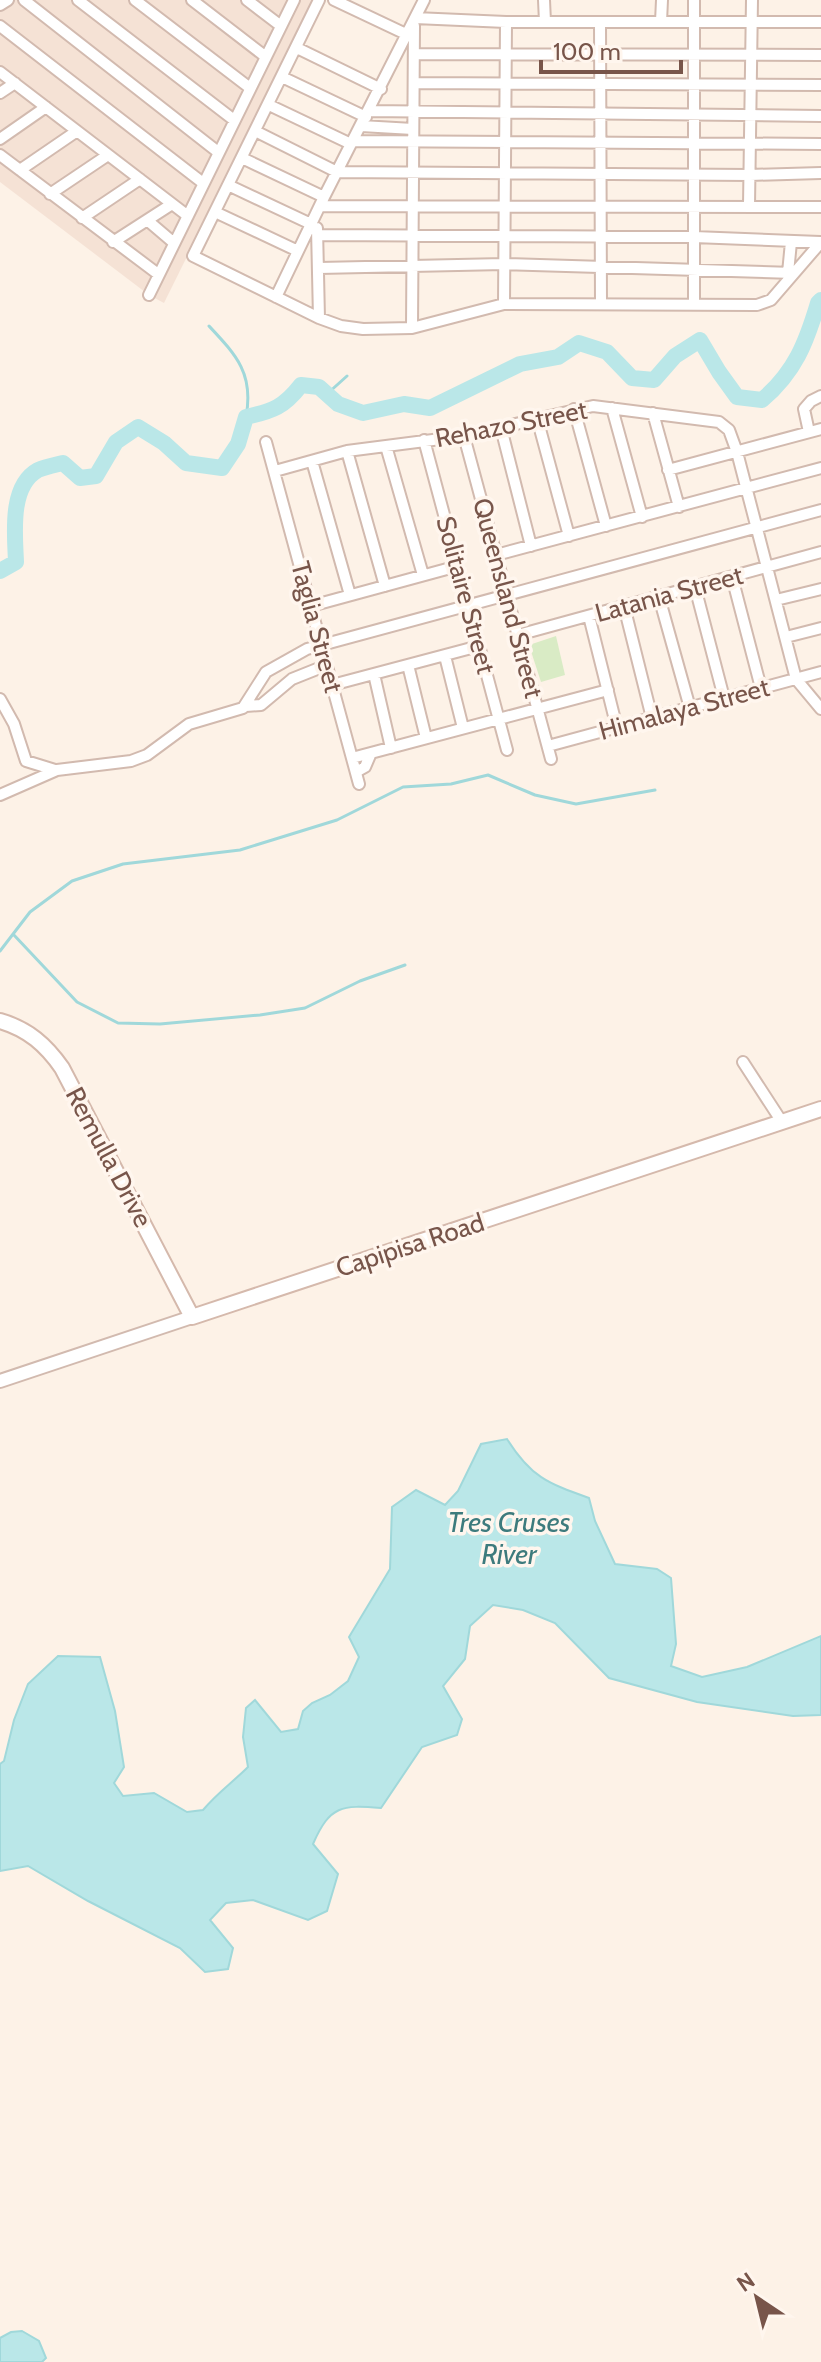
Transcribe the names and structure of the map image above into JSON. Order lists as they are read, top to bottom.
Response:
{
  "streets": {
    "main road": ["Remulla Drive", "Capipisa Road"],
    "street": [
      "Rehazo Street",
      "Latania Street",
      "Solitaire Street",
      "Queensland Street",
      "Taglia Street",
      "Himalaya Street"
    ]
  },
  "crossings": [
    ["Rehazo Street", "Latania Street"],
    ["Rehazo Street", "Solitaire Street"],
    ["Rehazo Street", "Queensland Street"],
    ["Rehazo Street", "Taglia Street"],
    ["Rehazo Street", "Himalaya Street"],
    ["Latania Street", "Queensland Street"],
    ["Queensland Street", "Himalaya Street"],
    ["Remulla Drive", "Capipisa Road"]
  ],
  "water": ["Tres Cruses River"],
  "scale_bar": "100 m",
  "north": "top left"
}
